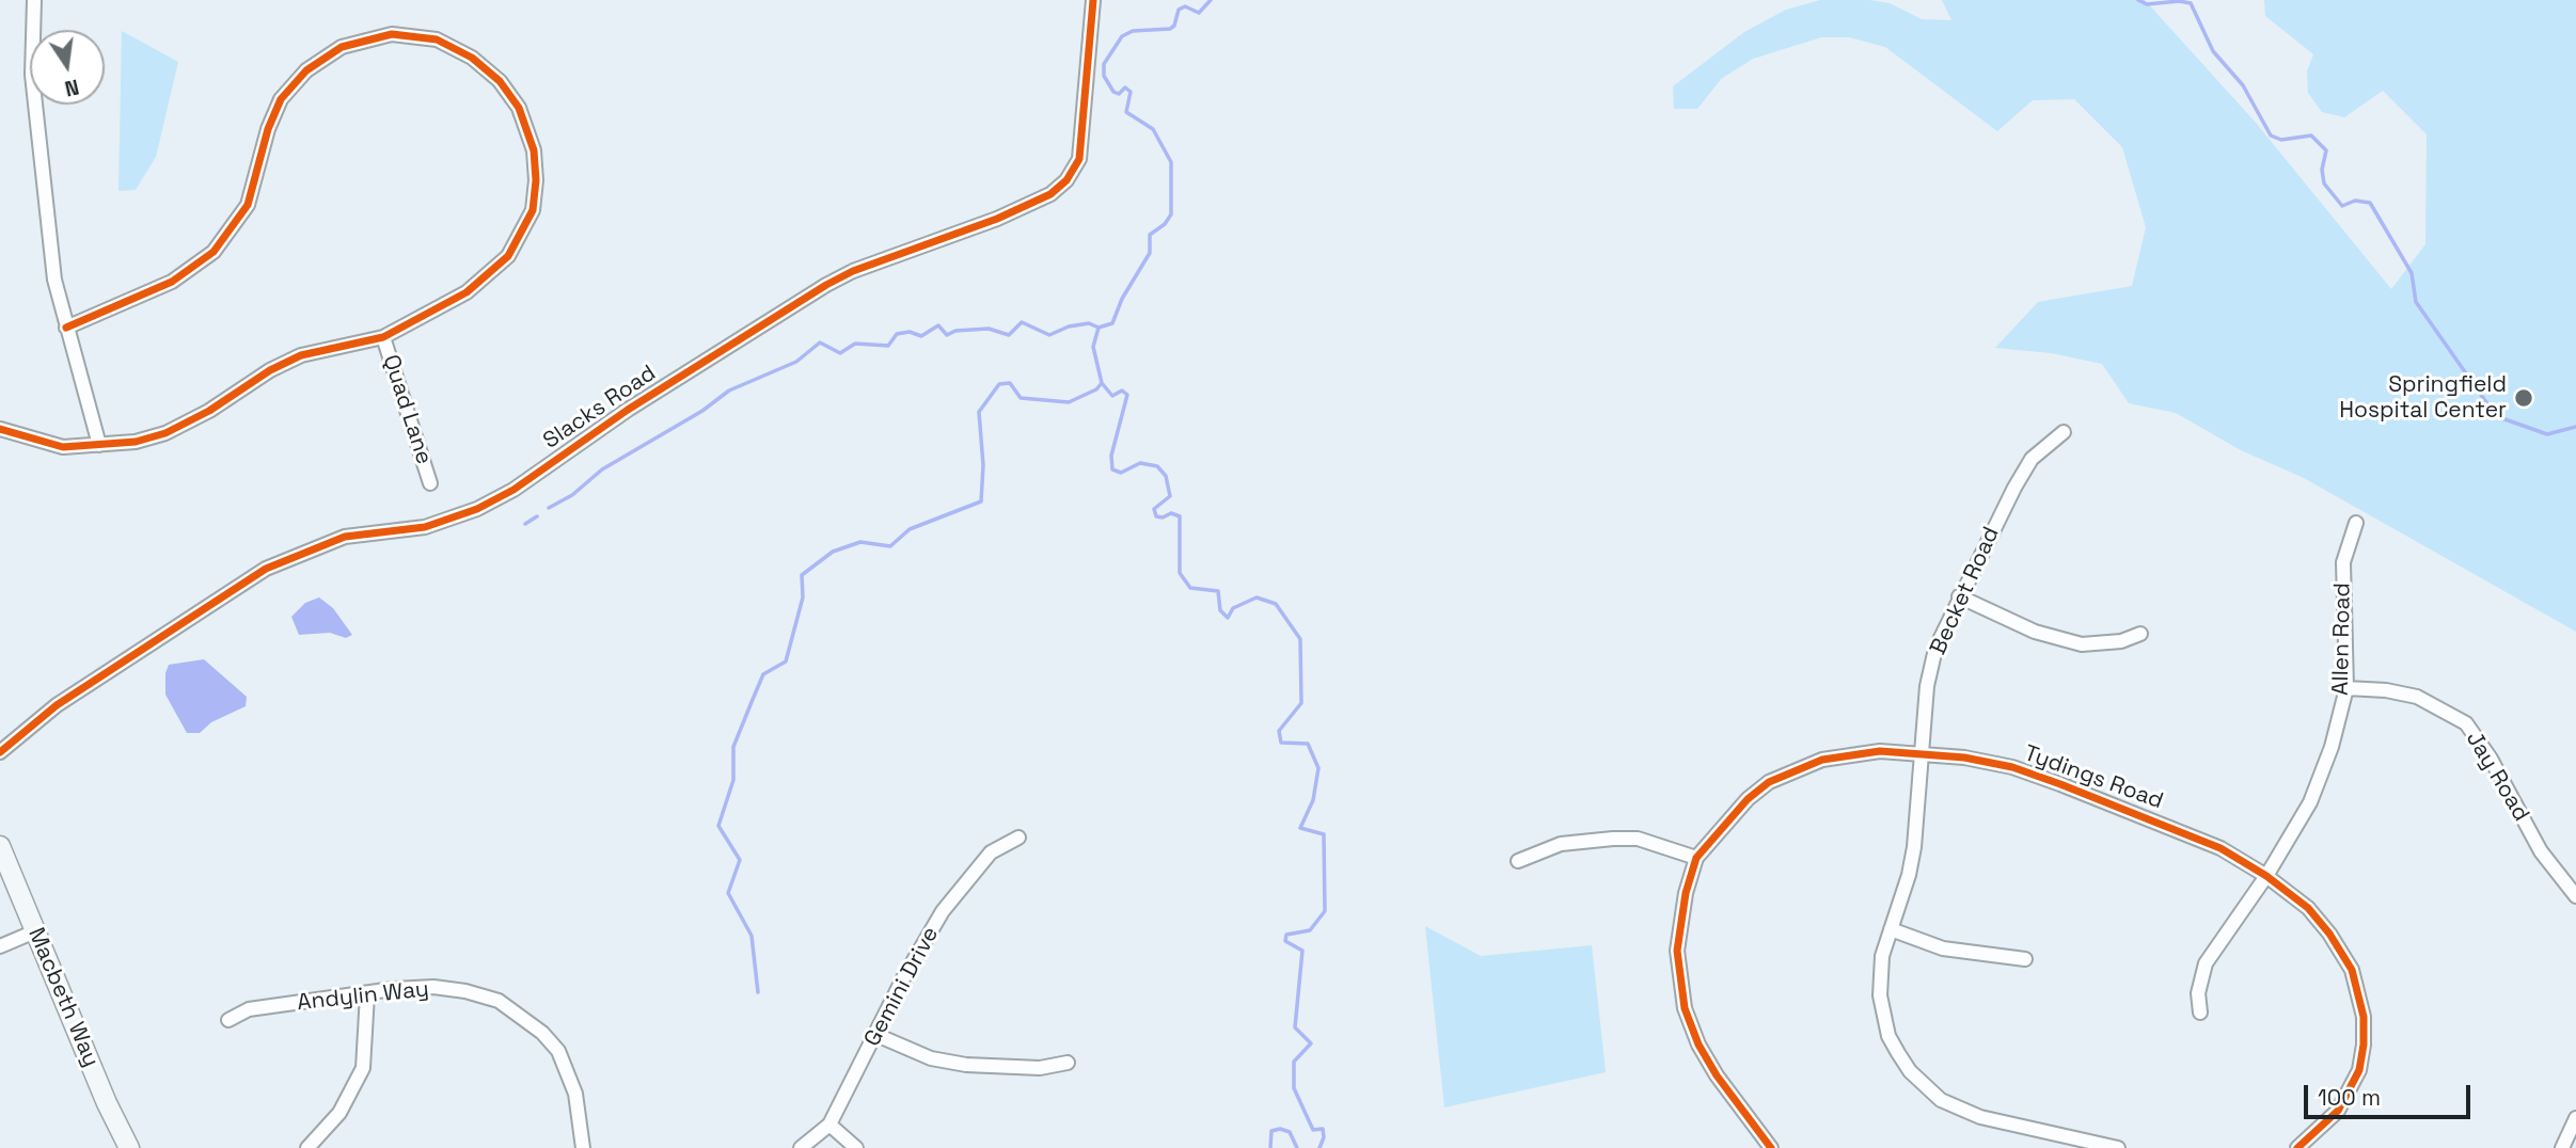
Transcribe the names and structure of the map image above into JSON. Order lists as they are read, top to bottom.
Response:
{
  "streets": {
    "street": [
      "Slacks Road",
      "Quad Lane",
      "Becket Road",
      "Allen Road",
      "Jay Road",
      "Tydings Road",
      "Gemini Drive",
      "Andylin Way",
      "Macbeth Way"
    ]
  },
  "crossings": [
    ["Becket Road", "Tydings Road"],
    ["Allen Road", "Jay Road"],
    ["Allen Road", "Tydings Road"]
  ],
  "places": ["Springfield Hospital Center"],
  "scale_bar": "100 m",
  "north": "bottom"
}
